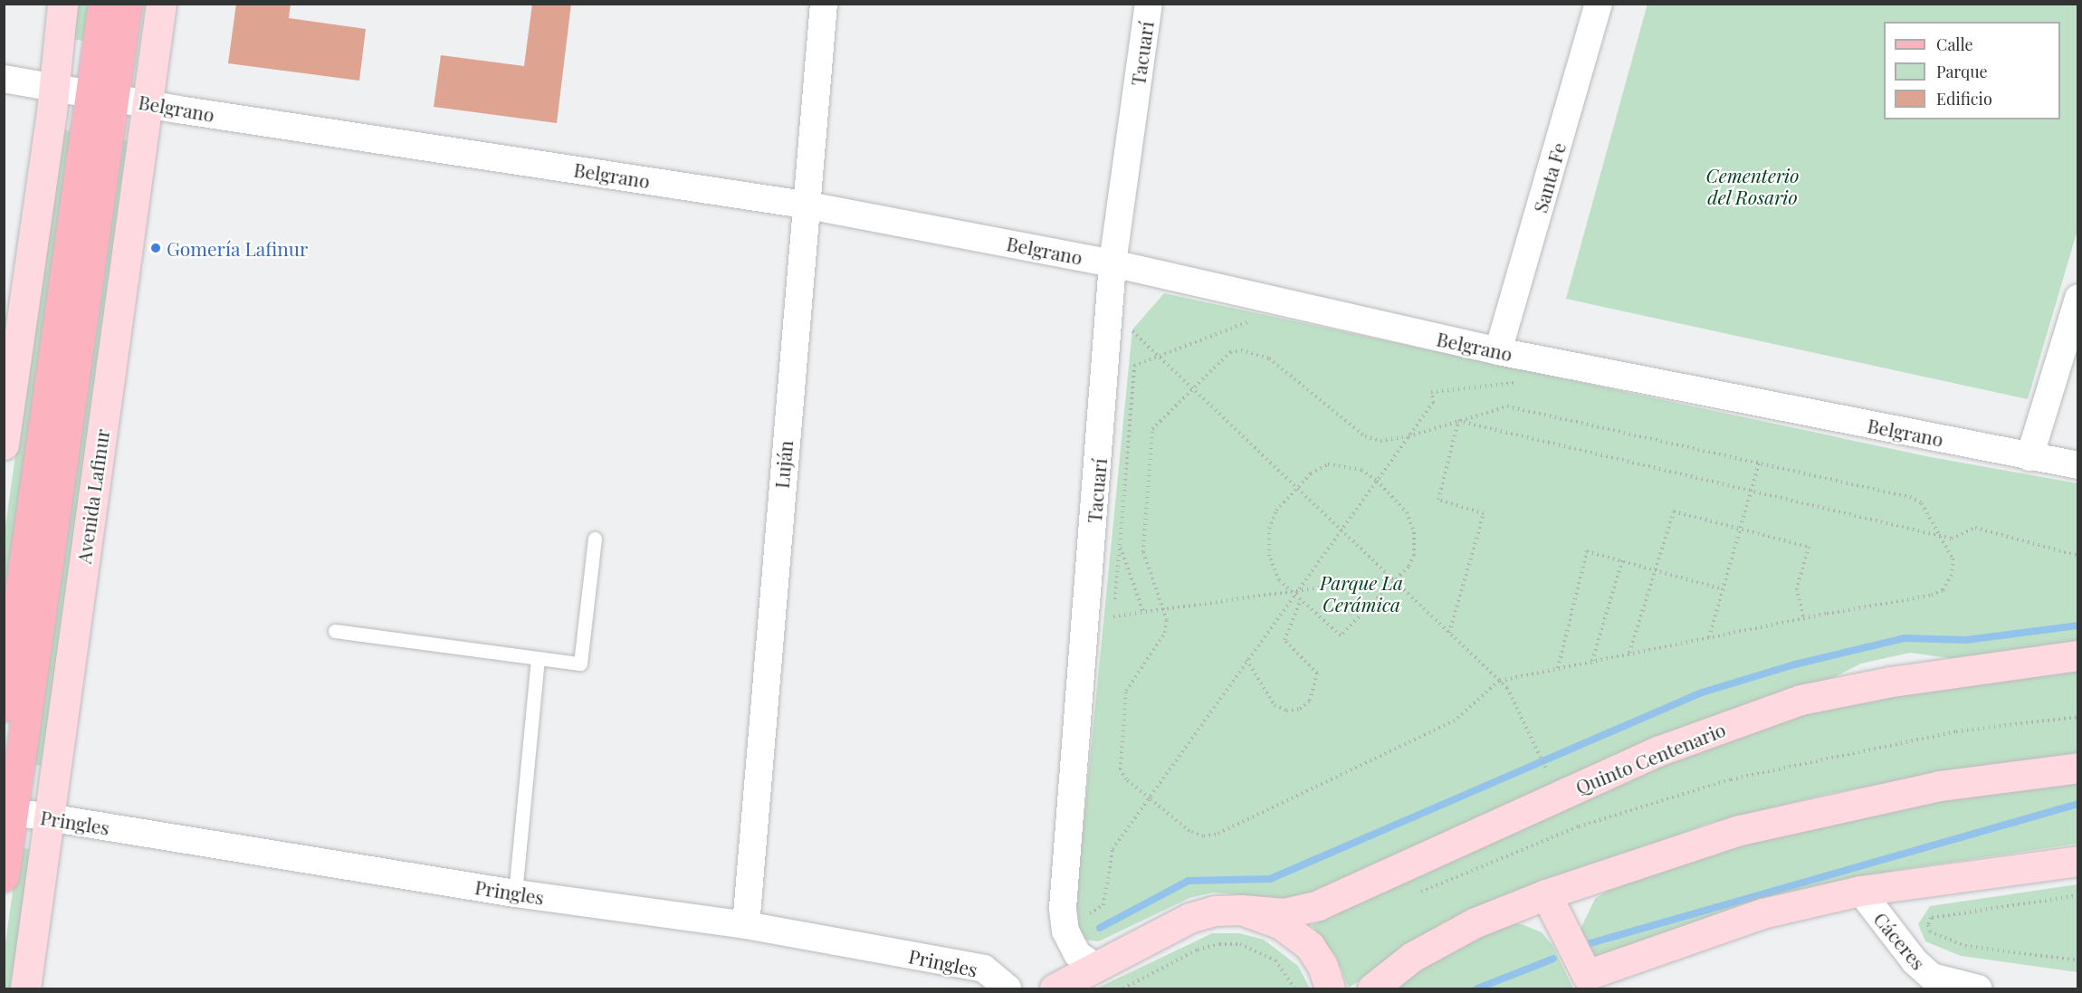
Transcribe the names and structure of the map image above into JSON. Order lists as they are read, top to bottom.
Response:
{
  "streets": {
    "main road": ["Avenida Lafinur"],
    "street": [
      "Tacuarí",
      "Belgrano",
      "Santa Fe",
      "Luján",
      "Quinto Centenario",
      "Pringles",
      "Cáceres"
    ]
  },
  "crossings": [
    ["Tacuarí", "Belgrano"],
    ["Tacuarí", "Quinto Centenario"],
    ["Belgrano", "Santa Fe"],
    ["Belgrano", "Luján"],
    ["Belgrano", "Avenida Lafinur"],
    ["Luján", "Pringles"],
    ["Avenida Lafinur", "Pringles"]
  ],
  "parks": ["Cementerio del Rosario", "Parque La Cerámica"],
  "places": ["Gomería Lafinur"],
  "legend": ["Calle", "Parque", "Edificio"]
}
